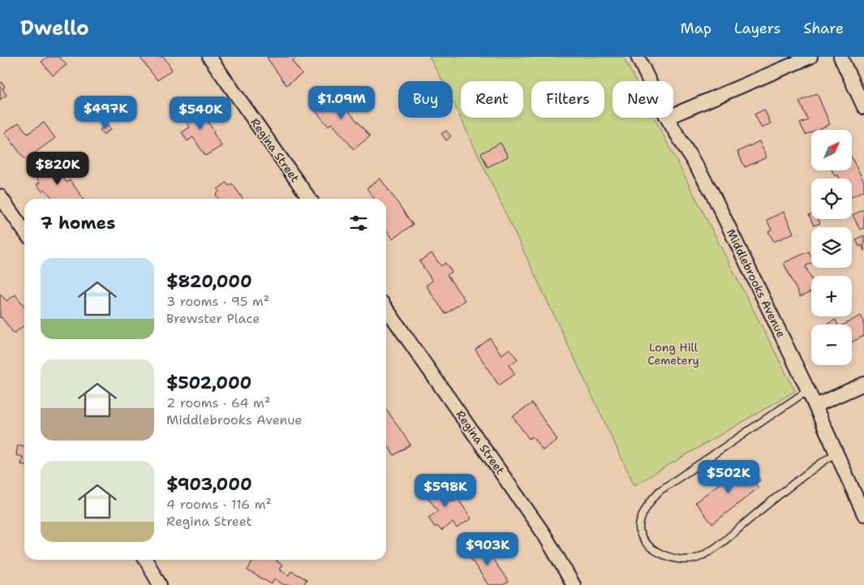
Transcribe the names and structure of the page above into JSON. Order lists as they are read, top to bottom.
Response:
{
  "streets": {
    "street": ["Regina Street", "Middlebrooks Avenue"]
  },
  "parks": ["Long Hill Cemetery"],
  "north": "top right",
  "page": {
    "header": "Dwello",
    "nav": ["Map", "Layers", "Share"],
    "chip": [
      "Buy",
      "Rent",
      "Filters",
      "New"
    ],
    "price": [
      "$1.09M",
      "$497K",
      "$540K",
      "$820K",
      "$502K",
      "$598K",
      "$903K"
    ],
    "map_buttons": ["+", "−"],
    "heading": "7 homes",
    "list": [
      {
        "name": "$820,000",
        "note": "3 rooms · 95 m² · Brewster Place"
      },
      {
        "name": "$502,000",
        "note": "2 rooms · 64 m² · Middlebrooks Avenue"
      },
      {
        "name": "$903,000",
        "note": "4 rooms · 116 m² · Regina Street"
      }
    ]
  }
}
